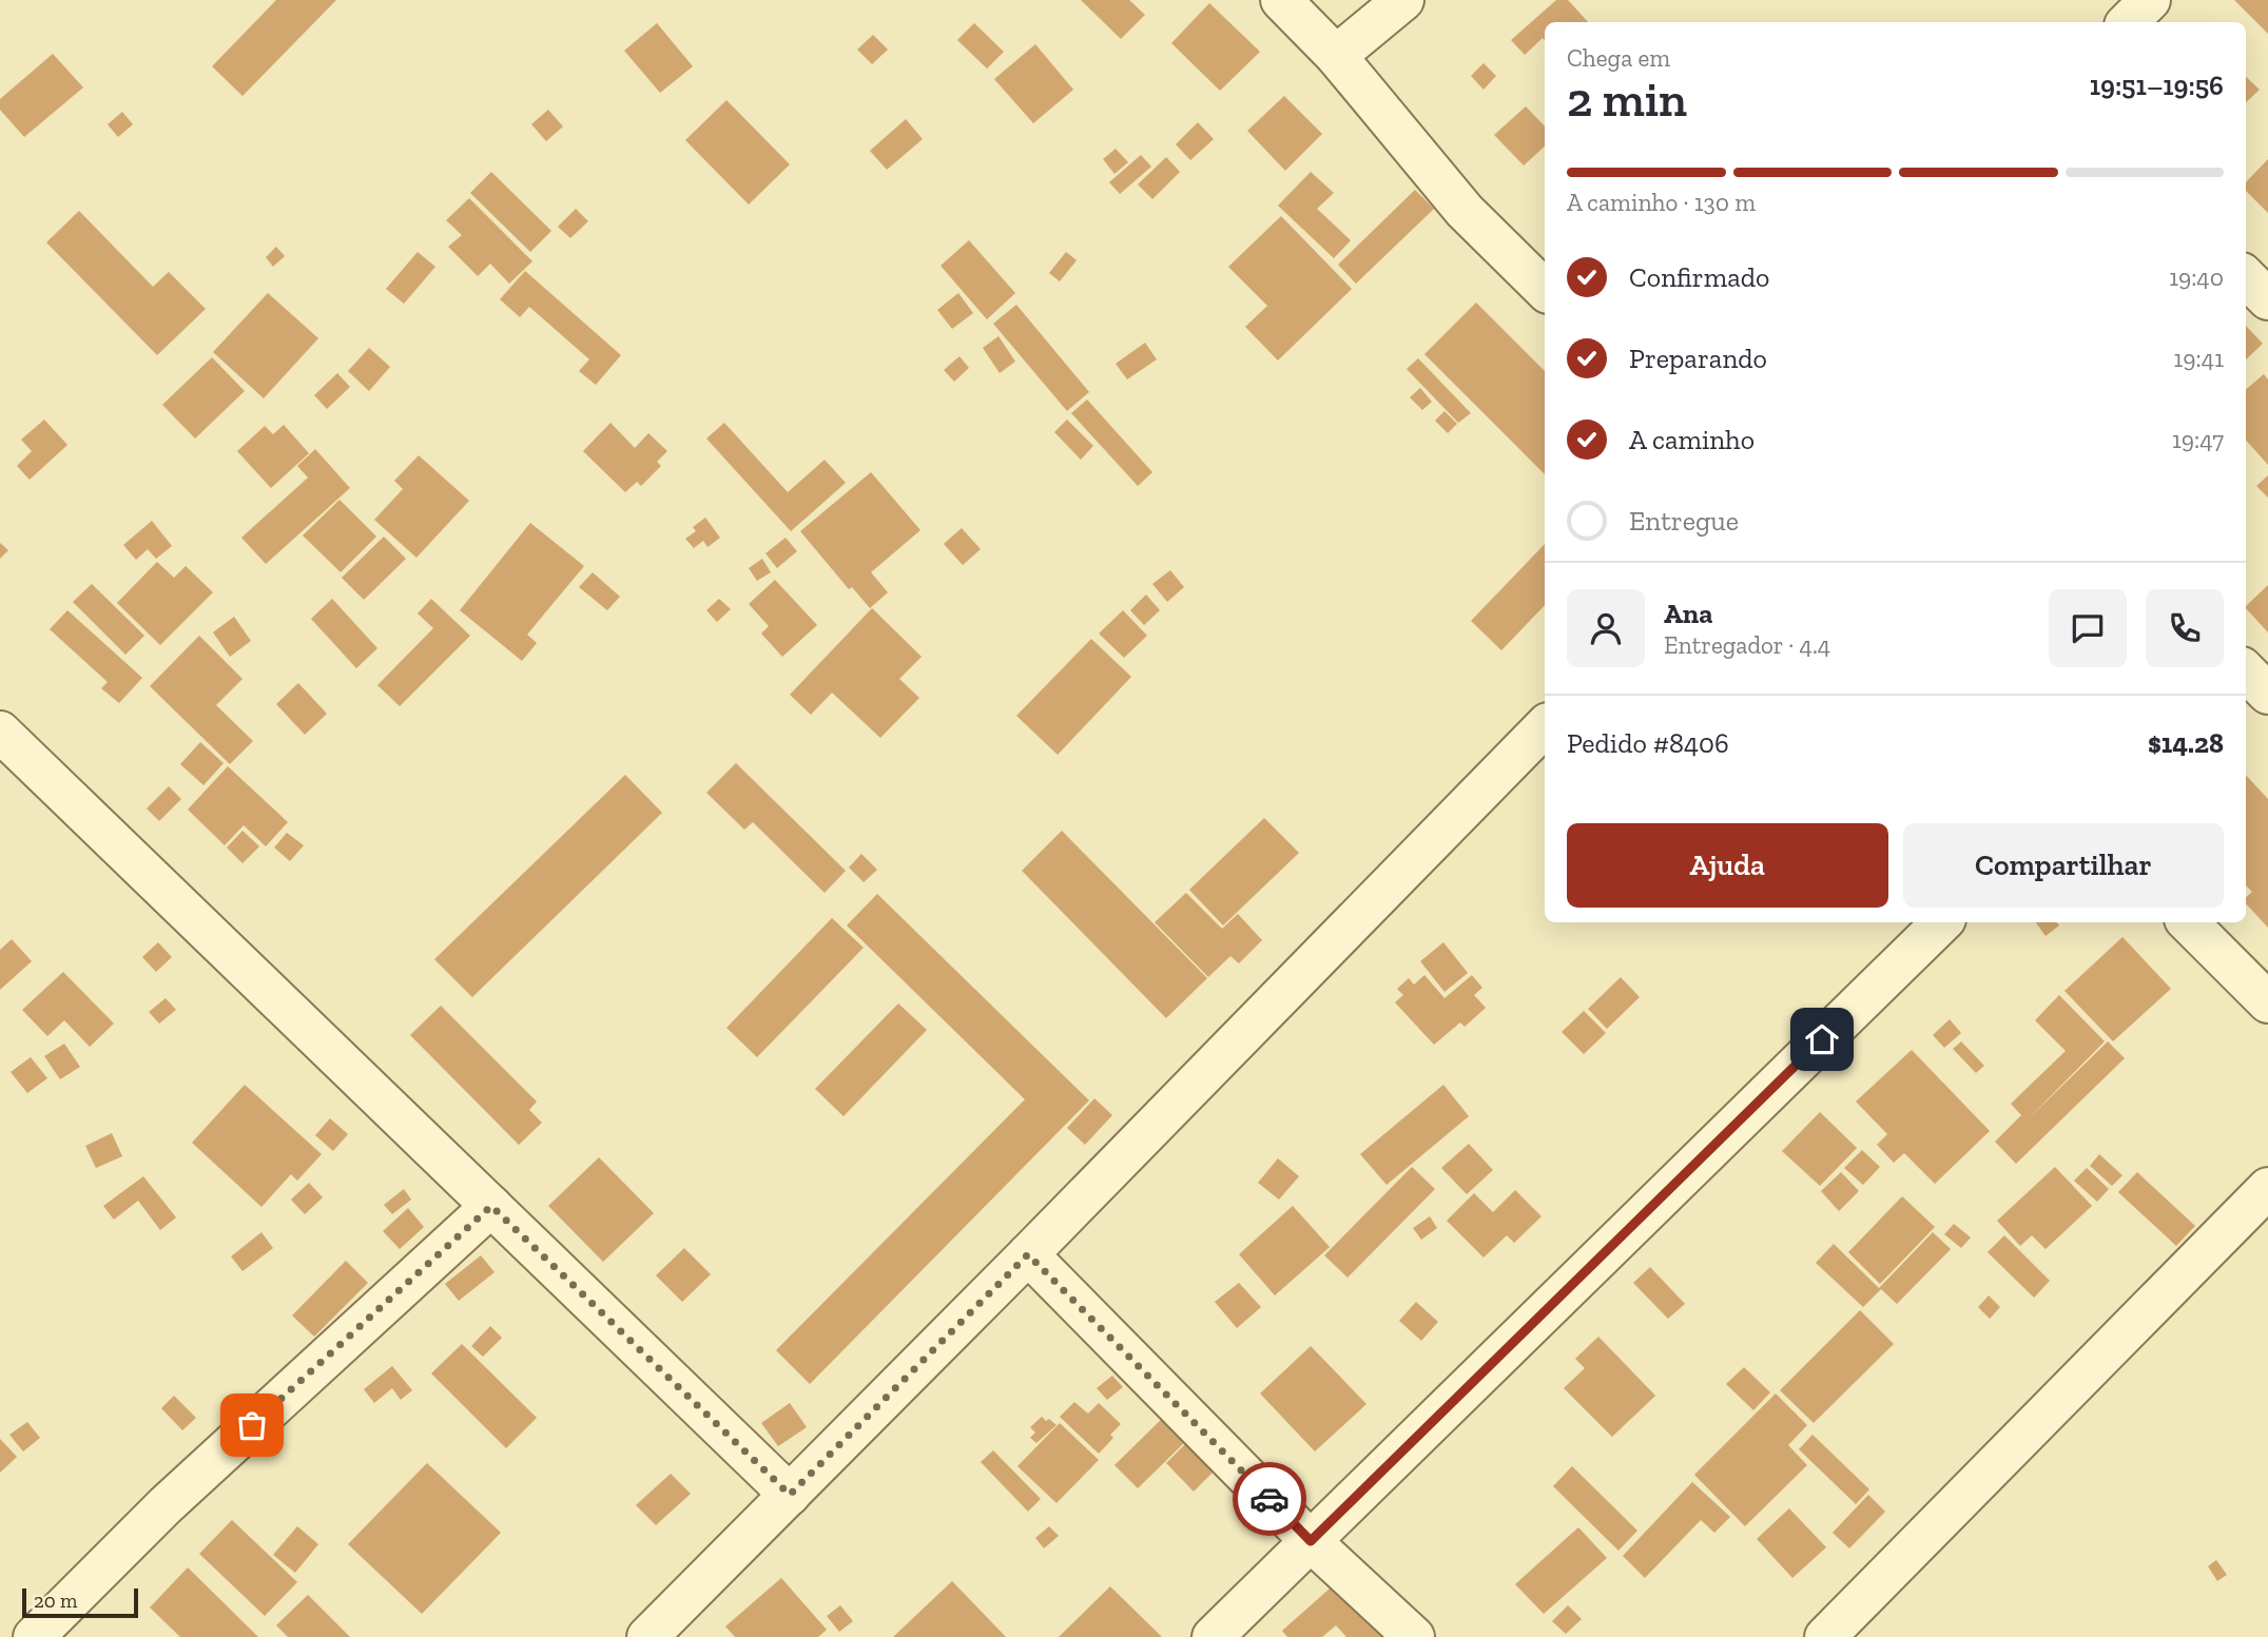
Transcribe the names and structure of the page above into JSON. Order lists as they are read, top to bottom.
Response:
{
  "scale_bar": "20 m",
  "page": {
    "heading": ["2 min", "Chega em", "19:51–19:56"],
    "panel": [
      "Ana",
      "Entregador · 4.4",
      "Pedido #8406",
      "$14.28"
    ],
    "bar": "A caminho · 130 m",
    "list": [
      ["Confirmado", "19:40"],
      ["Preparando", "19:41"],
      ["A caminho", "19:47"],
      "Entregue"
    ],
    "buttons": ["Ajuda", "Compartilhar"],
    "scale": "20 m"
  }
}
